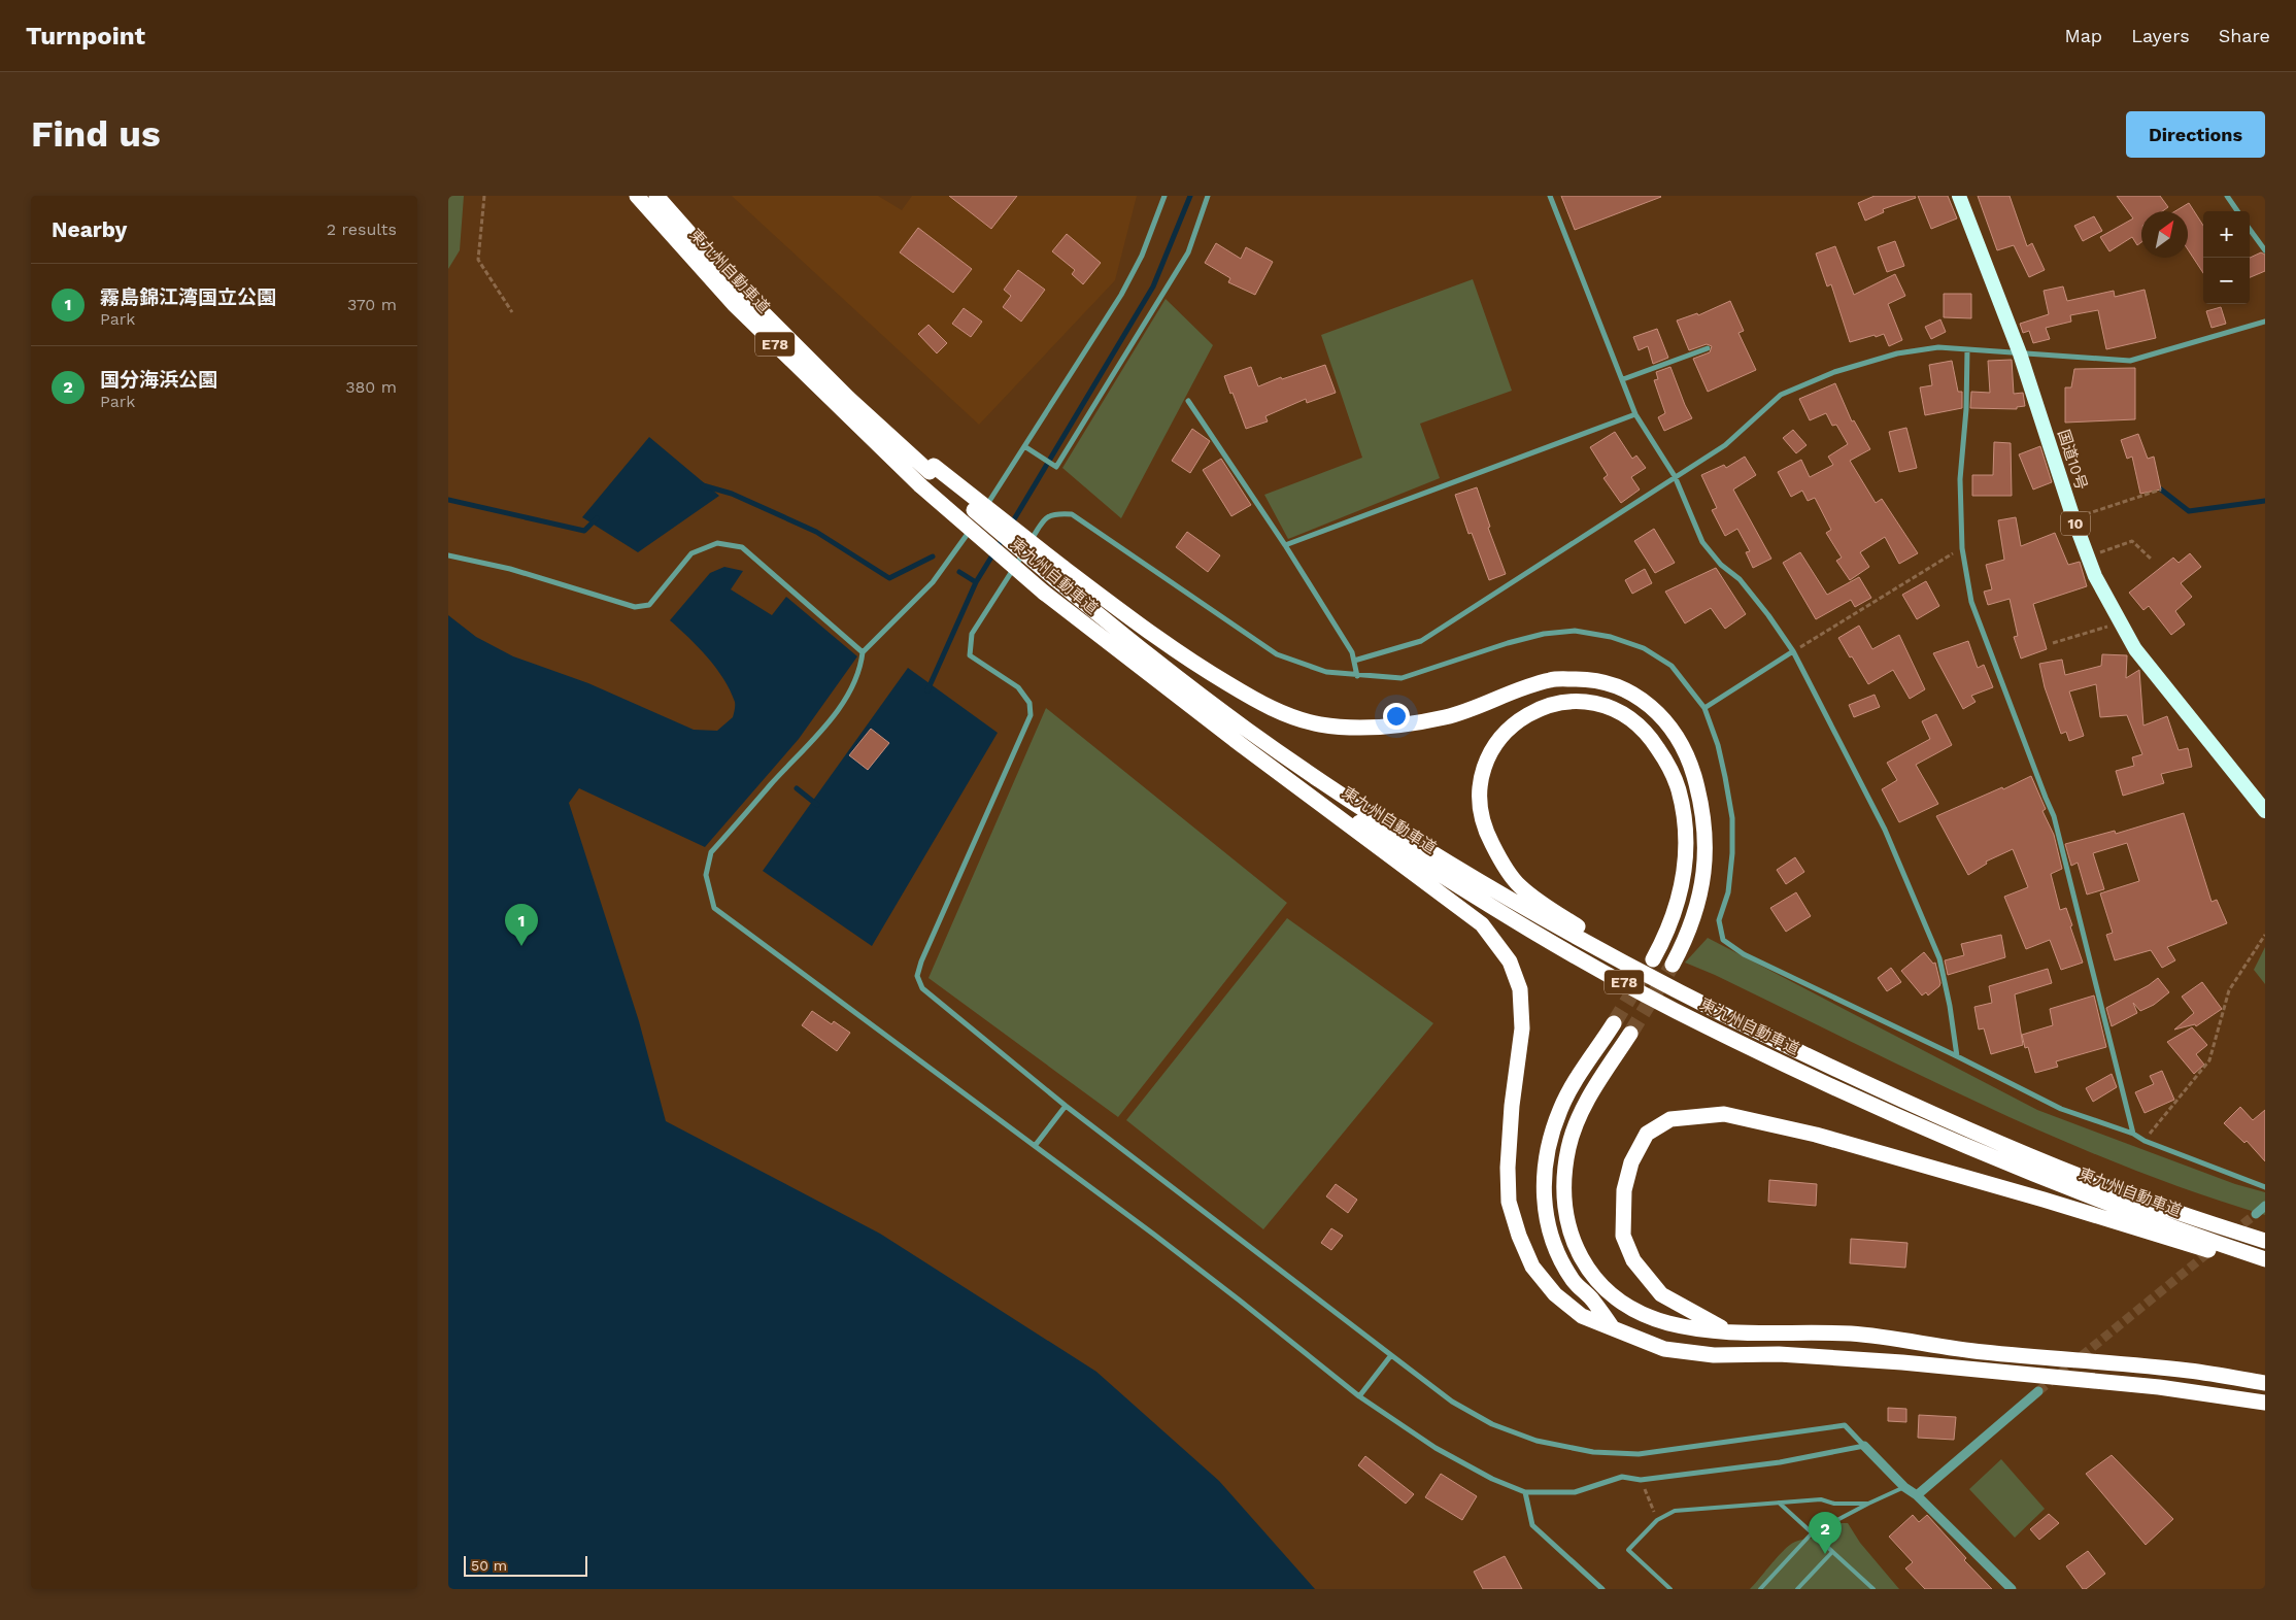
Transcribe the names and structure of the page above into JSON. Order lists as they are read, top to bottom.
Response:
{
  "streets": {
    "highway": [
      "東九州自動車道",
      "E78",
      "国道10号",
      "10"
    ]
  },
  "scale_bar": "50 m",
  "north": "top right",
  "page": {
    "header": "Turnpoint",
    "nav": ["Map", "Layers", "Share"],
    "buttons": "Directions",
    "title": "Find us",
    "heading": ["Nearby", "2 results"],
    "map_buttons": ["+", "−"],
    "list": [
      {
        "mark": "1",
        "name": "霧島錦江湾国立公園",
        "note": "Park",
        "value": "370 m"
      },
      {
        "mark": "2",
        "name": "国分海浜公園",
        "note": "Park",
        "value": "380 m"
      }
    ],
    "pins": ["1", "2"],
    "scale": "50 m"
  }
}
